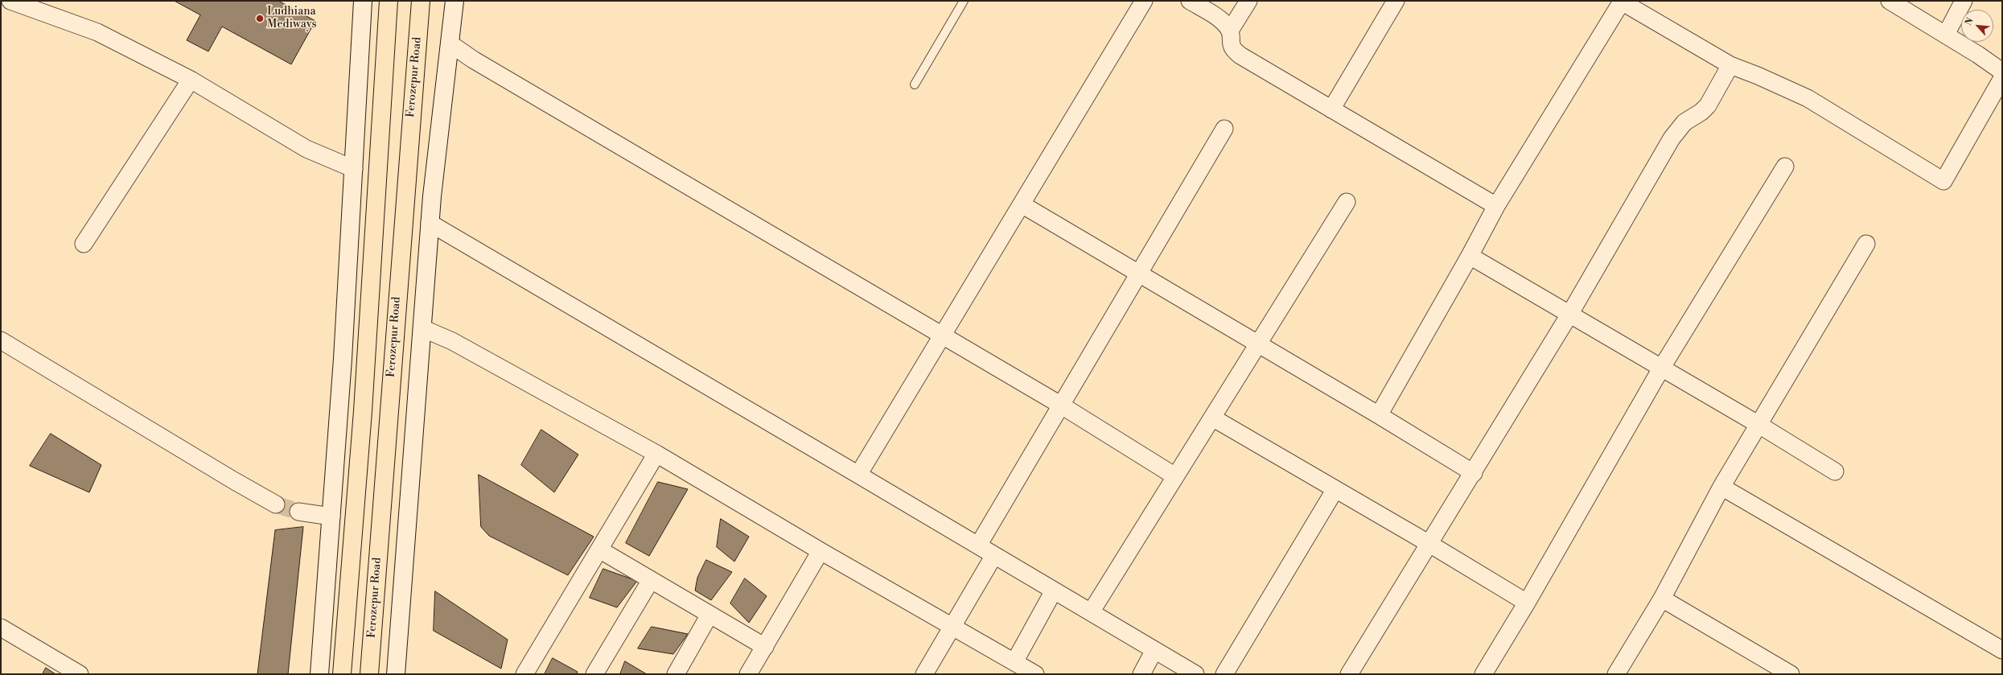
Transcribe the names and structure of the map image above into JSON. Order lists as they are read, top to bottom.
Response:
{
  "streets": {
    "highway": ["Ferozepur Road"]
  },
  "places": ["Ludhiana Mediways"],
  "north": "top left"
}
